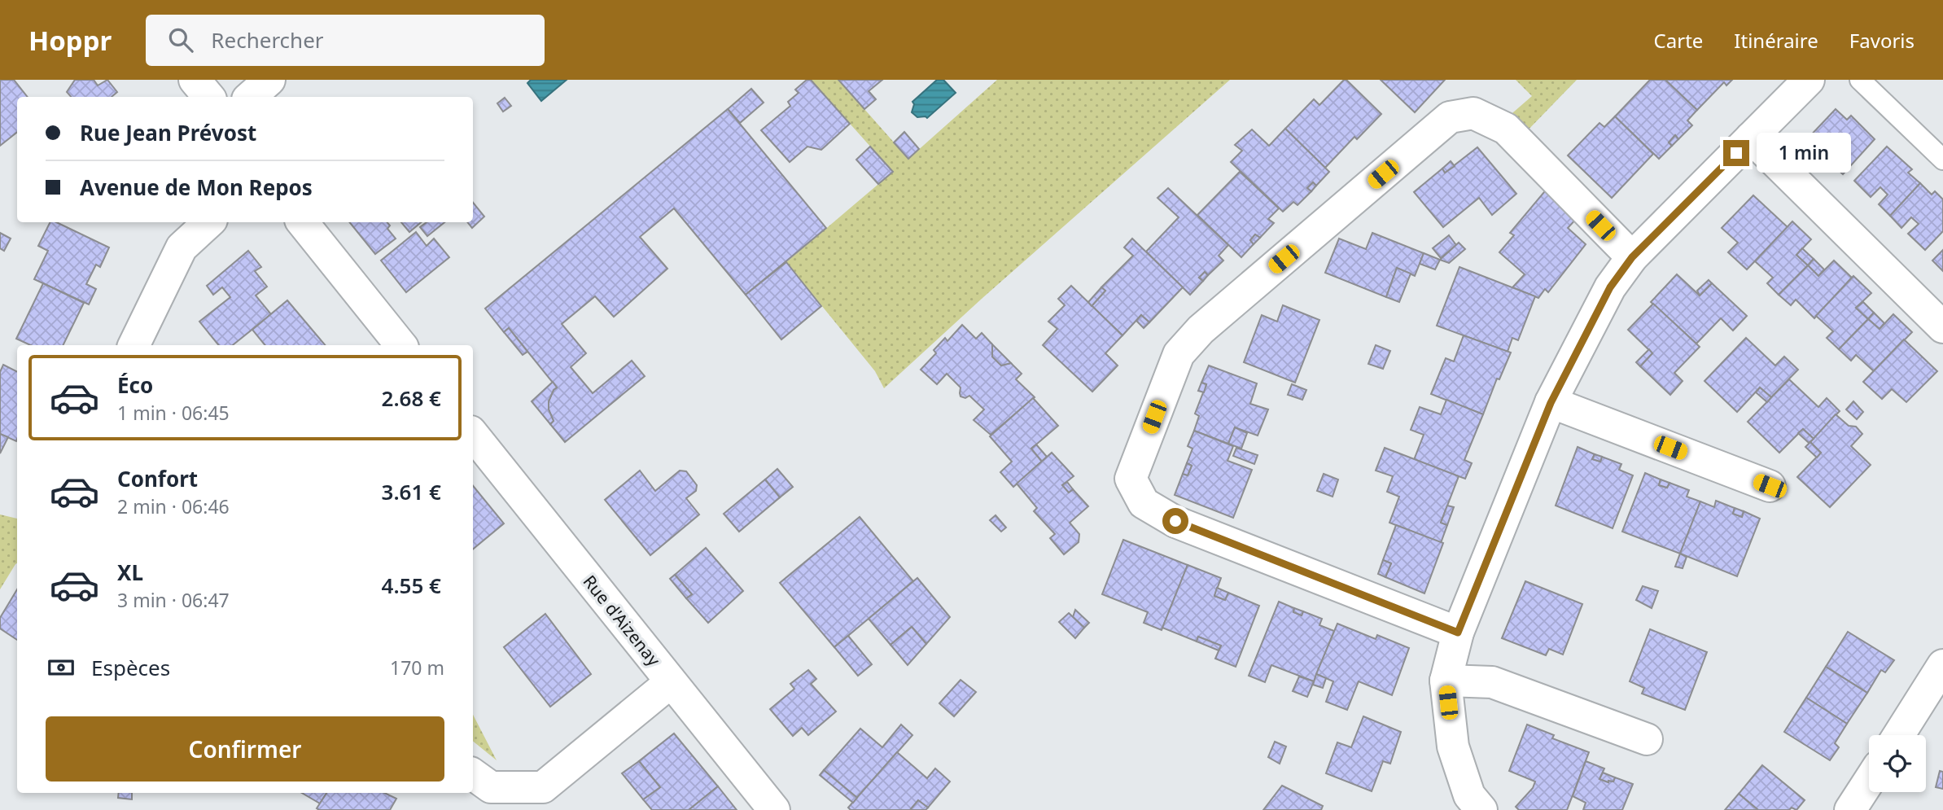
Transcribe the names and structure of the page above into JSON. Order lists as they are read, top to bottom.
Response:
{
  "streets": {
    "street": ["Rue d'Aizenay"]
  },
  "page": {
    "header": "Hoppr",
    "search": "Rechercher",
    "nav": ["Carte", "Itinéraire", "Favoris"],
    "banner": ["Rue Jean Prévost", "Avenue de Mon Repos"],
    "bubble": "1 min",
    "list": [
      {
        "name": "Éco",
        "note": "1 min · 06:45",
        "value": "2.68 €"
      },
      {
        "name": "Confort",
        "note": "2 min · 06:46",
        "value": "3.61 €"
      },
      {
        "name": "XL",
        "note": "3 min · 06:47",
        "value": "4.55 €"
      }
    ],
    "pay": ["Espèces", "170 m"],
    "buttons": "Confirmer"
  }
}
